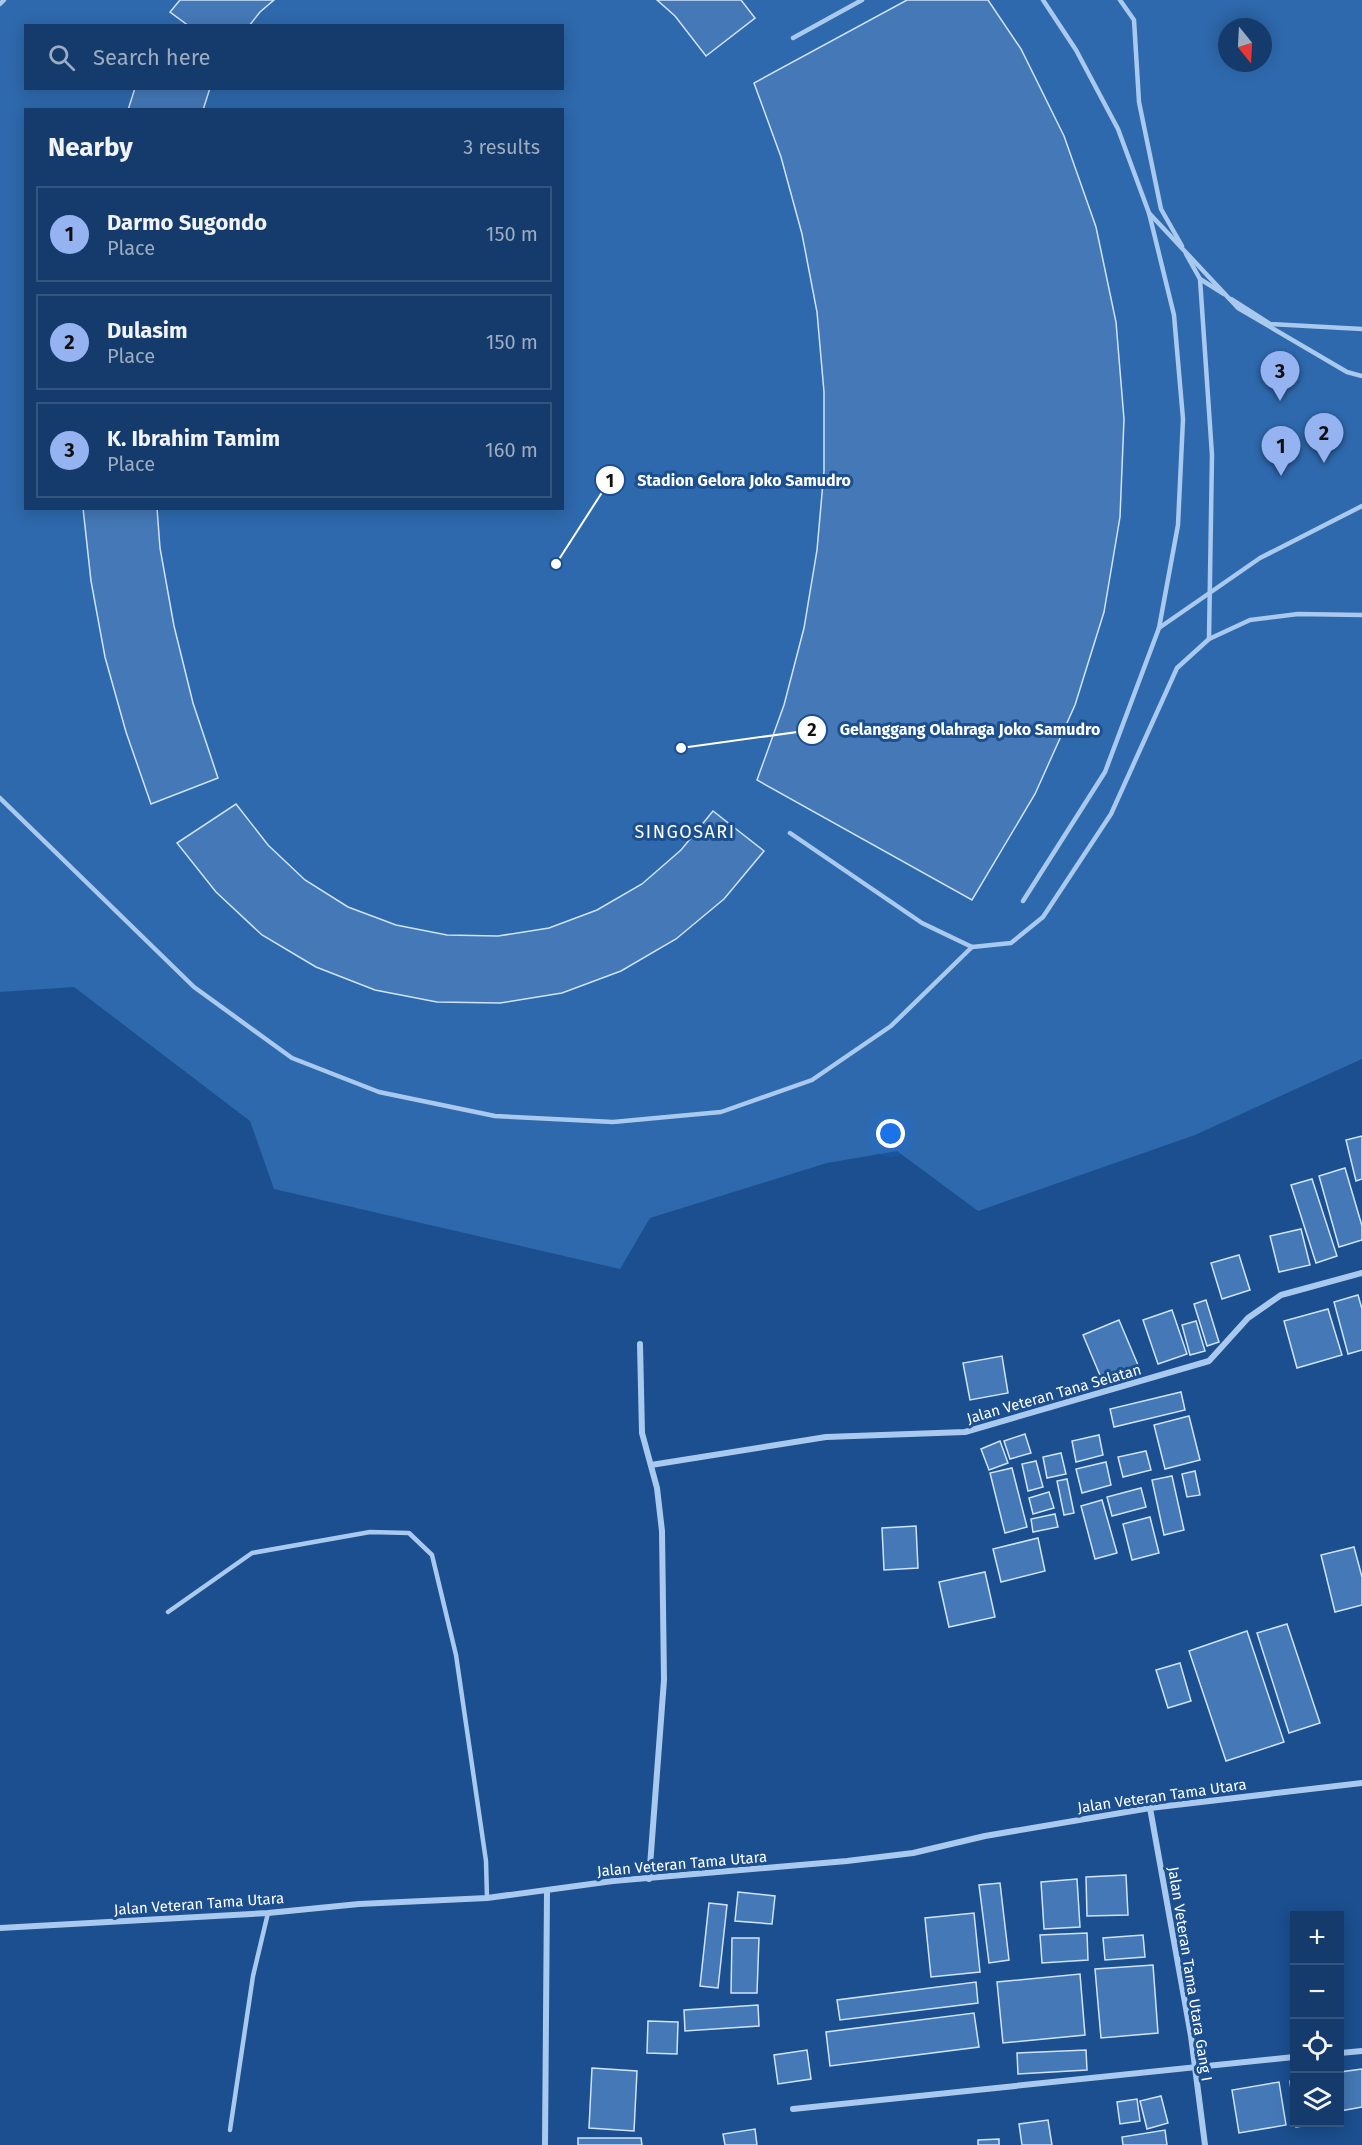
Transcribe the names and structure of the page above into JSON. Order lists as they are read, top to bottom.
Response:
{
  "streets": {
    "street": ["Jalan Veteran Tana Selatan", "Jalan Veteran Tama Utara", "Jalan Veteran Tama Utara Gang I"]
  },
  "crossings": [
    ["Jalan Veteran Tama Utara", "Jalan Veteran Tama Utara Gang I"]
  ],
  "districts": ["SINGOSARI"],
  "places": ["Stadion Gelora Joko Samudro", "Gelanggang Olahraga Joko Samudro"],
  "north": "bottom",
  "page": {
    "search": "Search here",
    "heading": ["Nearby", "3 results"],
    "list": [
      {
        "mark": "1",
        "name": "Darmo Sugondo",
        "note": "Place",
        "value": "150 m"
      },
      {
        "mark": "2",
        "name": "Dulasim",
        "note": "Place",
        "value": "150 m"
      },
      {
        "mark": "3",
        "name": "K. Ibrahim Tamim",
        "note": "Place",
        "value": "160 m"
      }
    ],
    "pins": ["3", "2", "1"],
    "map_buttons": ["+", "−"]
  }
}
